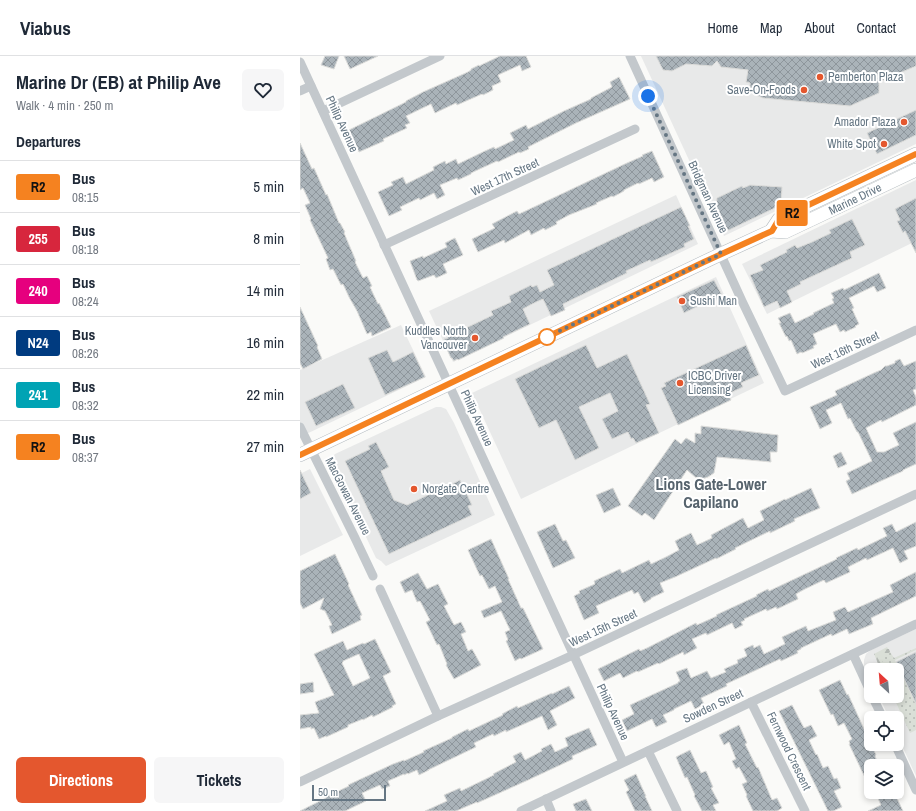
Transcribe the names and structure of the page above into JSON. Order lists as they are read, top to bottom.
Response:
{
  "streets": {
    "main road": ["Marine Drive"],
    "street": [
      "Philip Avenue",
      "West 17th Street",
      "Bridgman Avenue",
      "West 16th Street",
      "MacGowan Avenue",
      "West 15th Street",
      "Sowden Street",
      "Fernwood Crescent"
    ]
  },
  "crossings": [
    ["Philip Avenue", "West 17th Street"],
    ["Philip Avenue", "Marine Drive"],
    ["Philip Avenue", "West 15th Street"],
    ["Philip Avenue", "Sowden Street"],
    ["Bridgman Avenue", "Marine Drive"],
    ["Bridgman Avenue", "West 16th Street"],
    ["Marine Drive", "MacGowan Avenue"],
    ["Sowden Street", "Fernwood Crescent"]
  ],
  "districts": ["Lions Gate-Lower Capilano"],
  "places": [
    "Pemberton Plaza",
    "Save-On-Foods",
    "Amador Plaza",
    "White Spot",
    "Sushi Man",
    "Kuddles North Vancouver",
    "ICBC Driver Licensing",
    "Norgate Centre"
  ],
  "lines": ["bus line R2"],
  "scale_bar": "50 m",
  "north": "top left",
  "page": {
    "header": "Viabus",
    "nav": [
      "Home",
      "Map",
      "About",
      "Contact"
    ],
    "heading": [
      ["Marine Dr (EB) at Philip Ave", "Walk · 4 min · 250 m"],
      "Departures"
    ],
    "on_map": "R2",
    "list": [
      {
        "mark": "R2",
        "name": "Bus",
        "note": "08:15",
        "value": "5 min"
      },
      {
        "mark": "255",
        "name": "Bus",
        "note": "08:18",
        "value": "8 min"
      },
      {
        "mark": "240",
        "name": "Bus",
        "note": "08:24",
        "value": "14 min"
      },
      {
        "mark": "N24",
        "name": "Bus",
        "note": "08:26",
        "value": "16 min"
      },
      {
        "mark": "241",
        "name": "Bus",
        "note": "08:32",
        "value": "22 min"
      },
      {
        "mark": "R2",
        "name": "Bus",
        "note": "08:37",
        "value": "27 min"
      }
    ],
    "buttons": ["Directions", "Tickets"],
    "scale": "50 m"
  }
}
